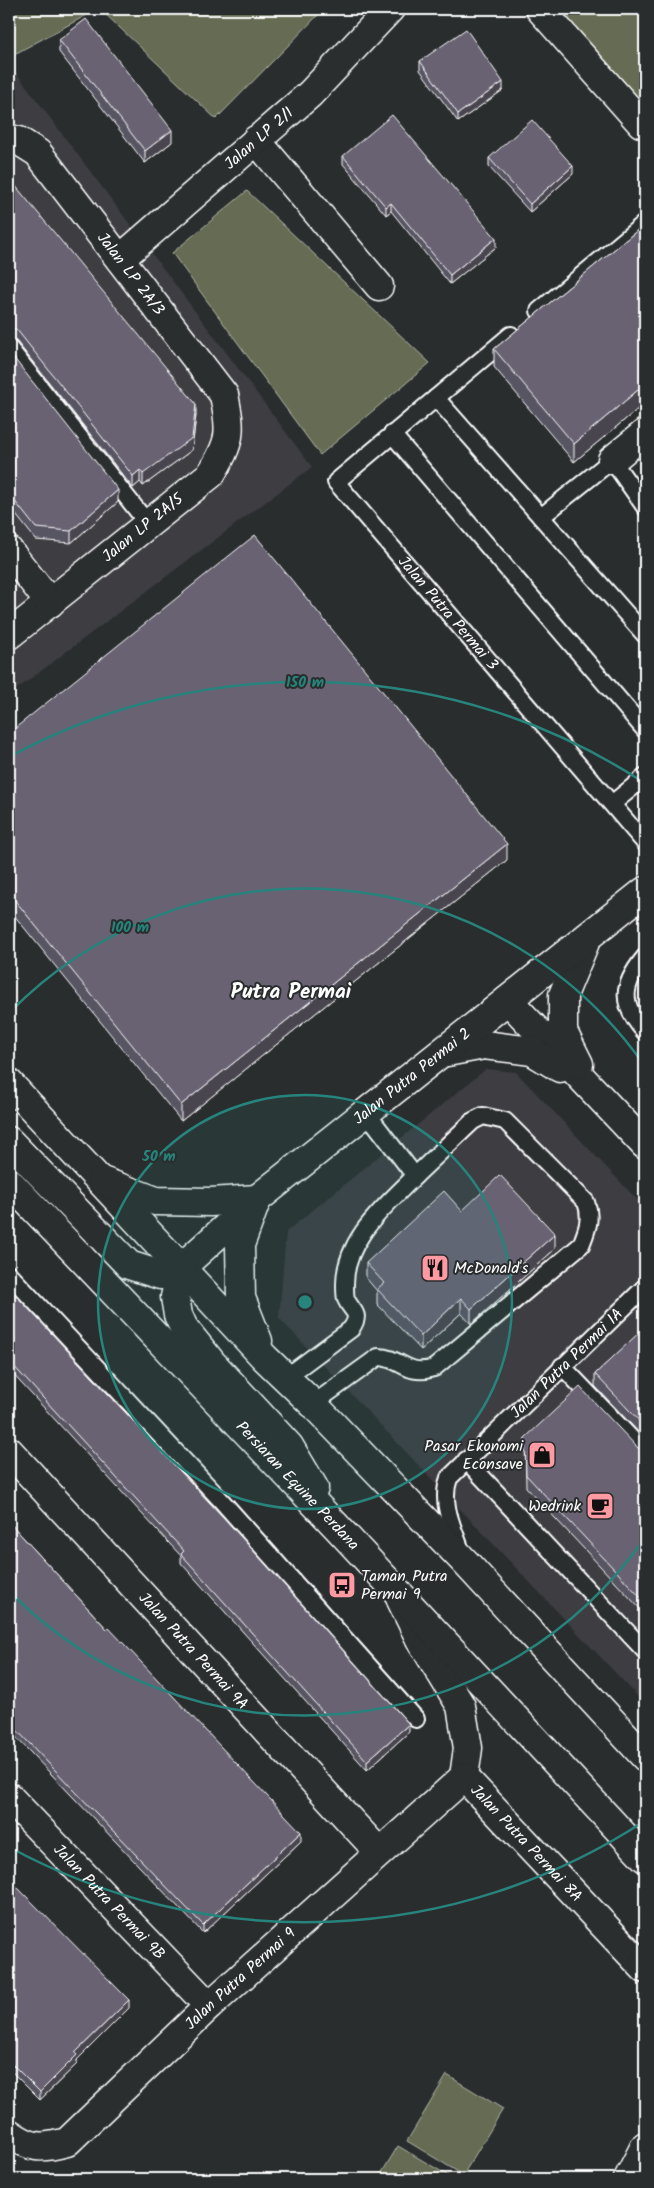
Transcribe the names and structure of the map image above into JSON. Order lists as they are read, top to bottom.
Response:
{
  "streets": {
    "street": [
      "Jalan LP 2/1",
      "Jalan LP 2A/3",
      "Jalan LP 2A/5",
      "Jalan Putra Permai 2",
      "Persiaran Equine Perdana",
      "Jalan Putra Permai 9A",
      "Jalan Putra Permai 8A",
      "Jalan Putra Permai 9B",
      "Jalan Putra Permai 9"
    ],
    "lane": ["Jalan Putra Permai 3", "Jalan Putra Permai 1A"]
  },
  "crossings": [
    ["Jalan LP 2/1", "Jalan LP 2A/3"],
    ["Jalan LP 2A/3", "Jalan LP 2A/5"],
    ["Persiaran Equine Perdana", "Jalan Putra Permai 8A"],
    ["Jalan Putra Permai 9A", "Jalan Putra Permai 9"],
    ["Jalan Putra Permai 8A", "Jalan Putra Permai 9"],
    ["Jalan Putra Permai 9B", "Jalan Putra Permai 9"]
  ],
  "districts": ["Putra Permai"],
  "places": {
    "restaurant": ["McDonald's"],
    "shop": ["Pasar Ekonomi Econsave"],
    "cafe": ["Wedrink"],
    "bus stop": ["Taman Putra Permai 9"]
  },
  "rings": ["150 m", "100 m", "50 m"]
}
